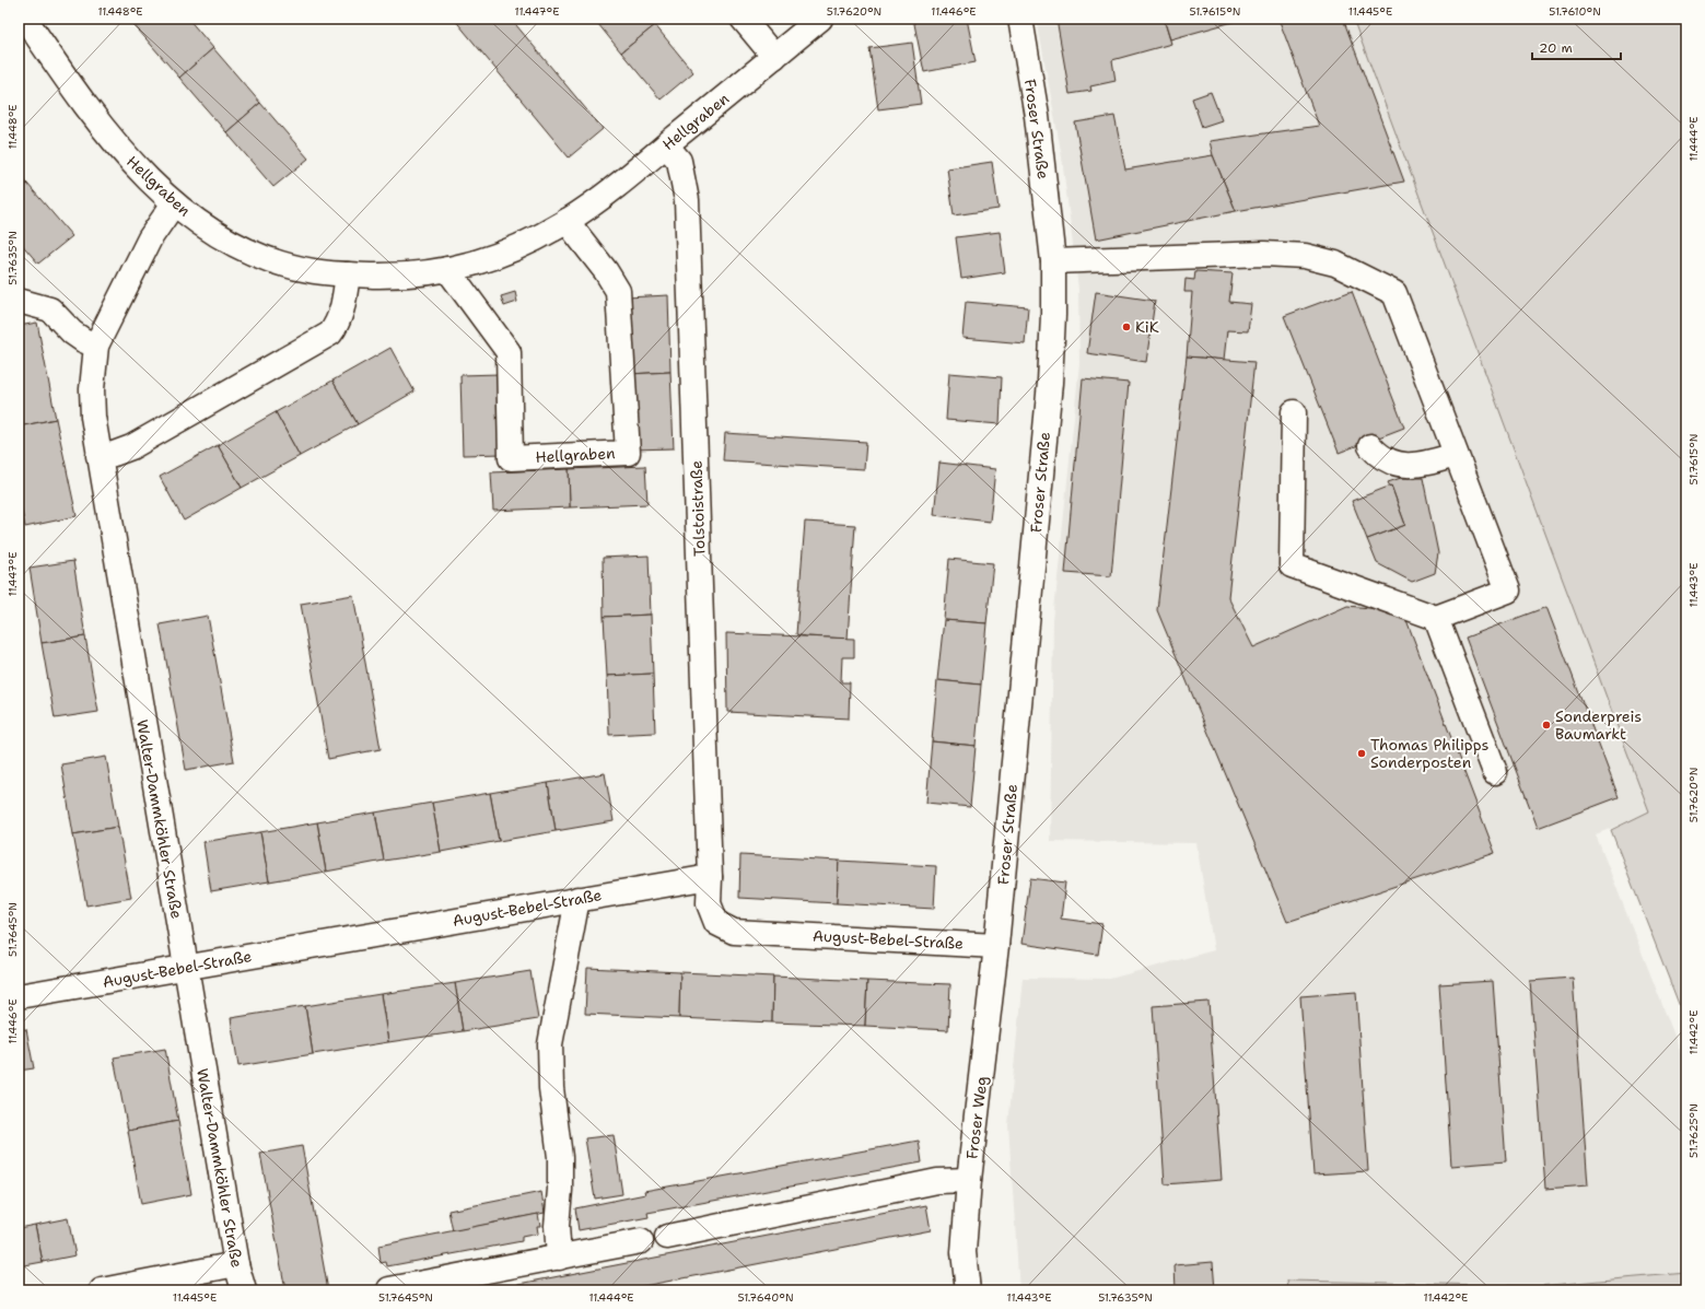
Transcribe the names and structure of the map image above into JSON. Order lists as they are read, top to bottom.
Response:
{
  "streets": {
    "street": [
      "Hellgraben",
      "Froser Straße",
      "Tolstoistraße",
      "Walter-Dammköhler Straße",
      "August-Bebel-Straße",
      "Froser Weg"
    ]
  },
  "crossings": [
    ["Hellgraben", "Tolstoistraße"],
    ["Hellgraben", "Walter-Dammköhler Straße"],
    ["Froser Straße", "August-Bebel-Straße"],
    ["Froser Straße", "Froser Weg"],
    ["Tolstoistraße", "August-Bebel-Straße"],
    ["Walter-Dammköhler Straße", "August-Bebel-Straße"],
    ["August-Bebel-Straße", "Froser Weg"]
  ],
  "places": ["KiK", "Sonderpreis Baumarkt", "Thomas Philipps Sonderposten"],
  "scale_bar": "20 m",
  "coordinates": [
    "11.448°E",
    "11.447°E",
    "51.7620°N",
    "11.446°E",
    "51.7615°N",
    "11.445°E",
    "51.7610°N",
    "11.444°E",
    "51.7635°N",
    "11.443°E",
    "51.7645°N",
    "11.442°E",
    "51.7625°N",
    "51.7640°N"
  ]
}
